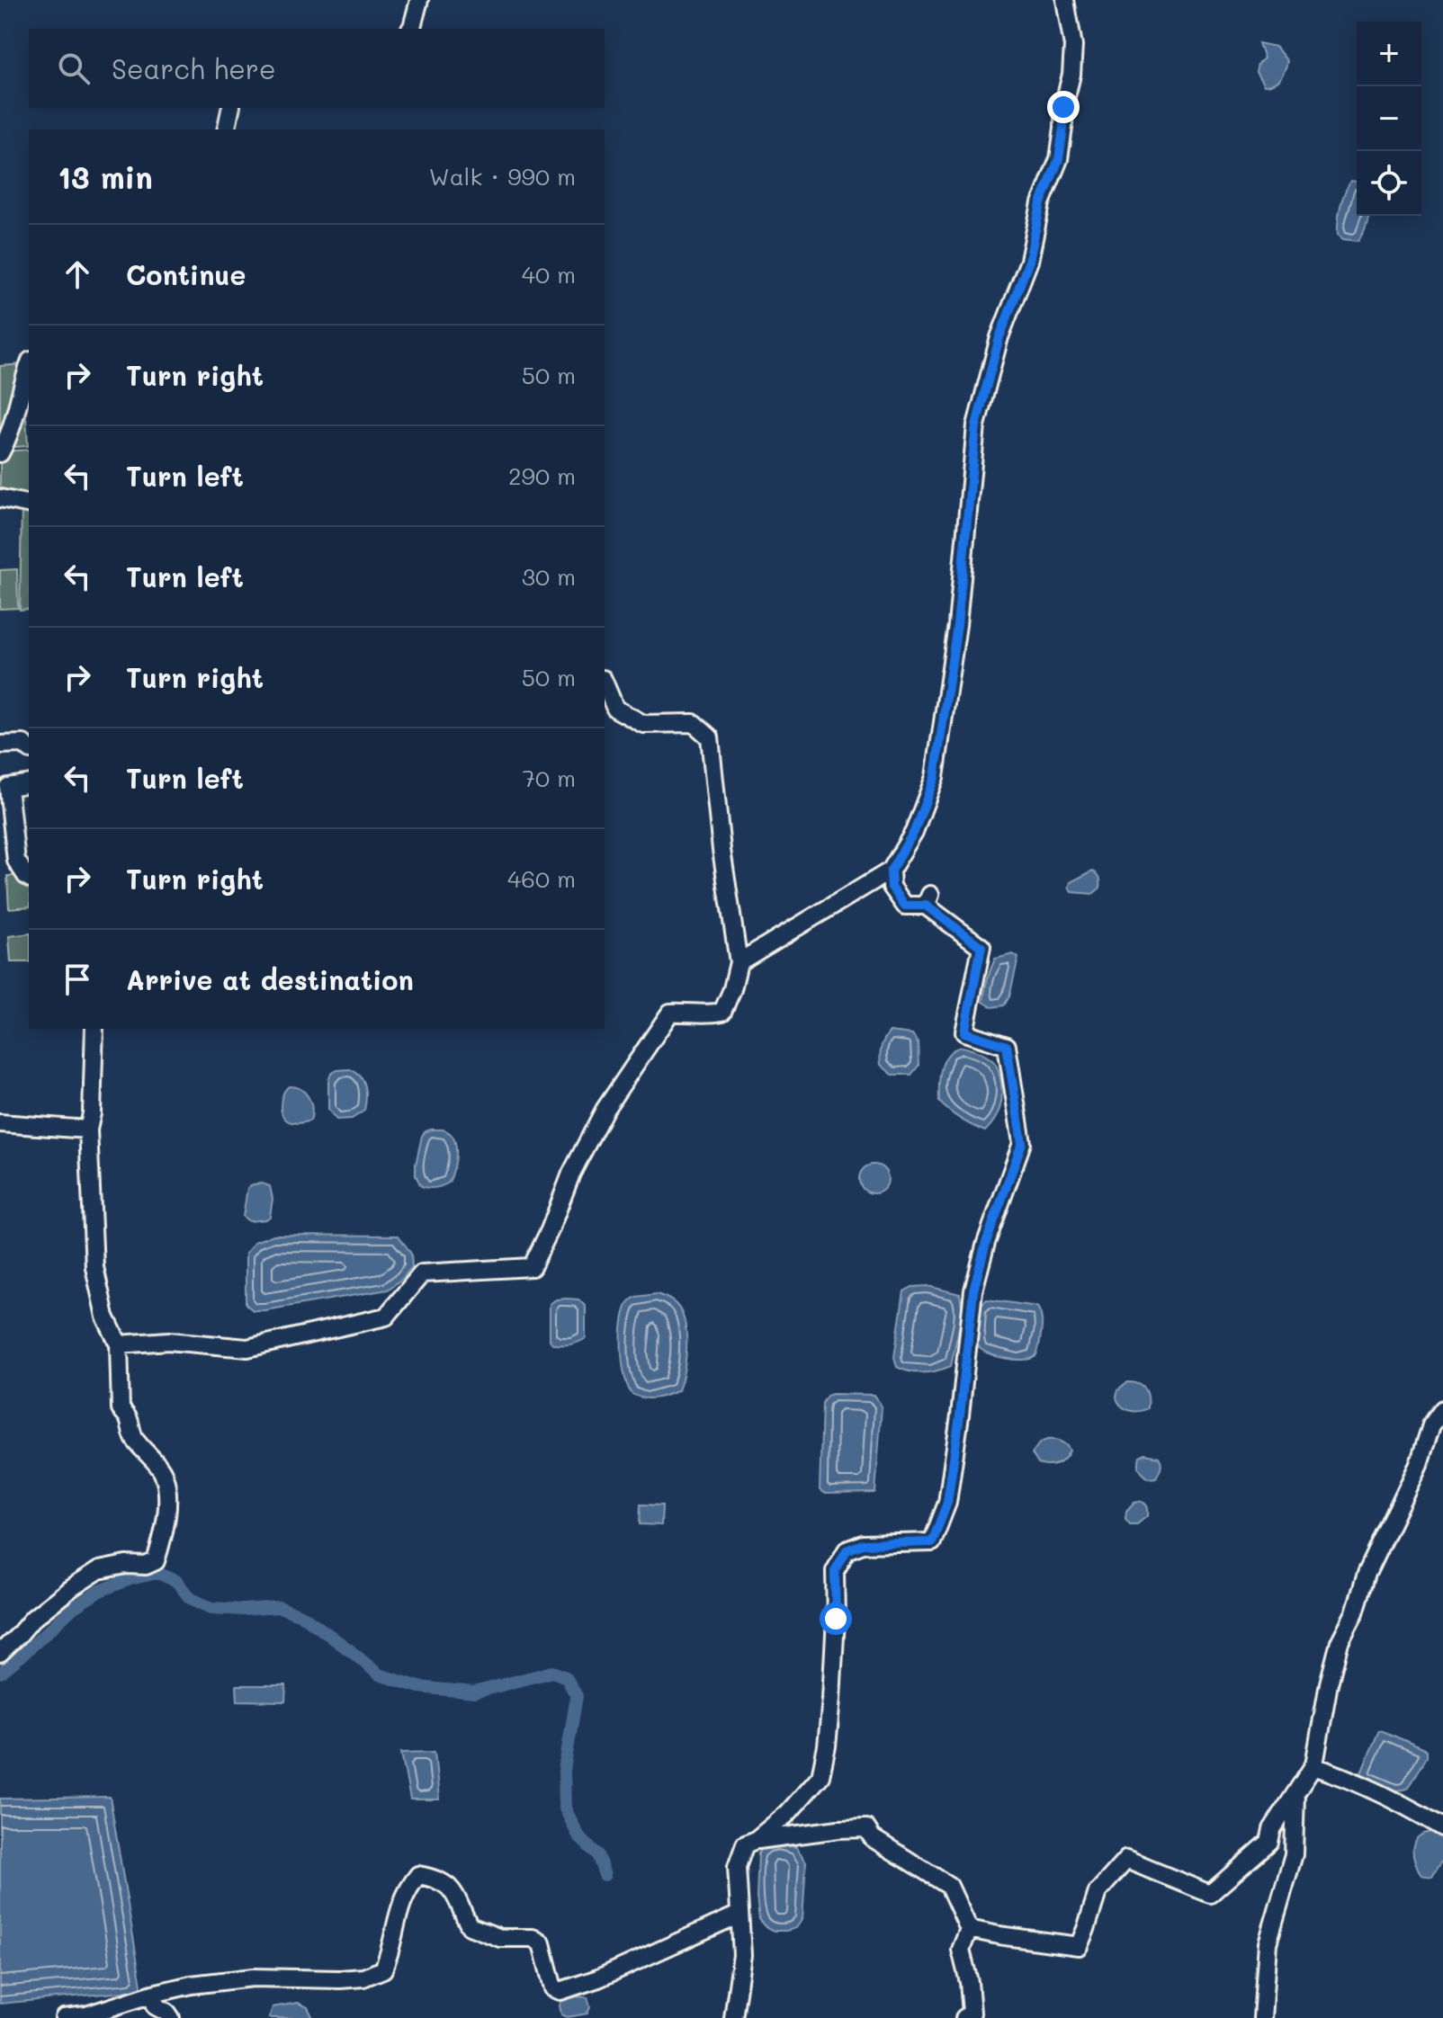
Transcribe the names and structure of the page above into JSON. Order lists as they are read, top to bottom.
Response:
{
  "page": {
    "map_buttons": ["+", "−"],
    "search": "Search here",
    "heading": ["13 min", "Walk · 990 m"],
    "list": [
      ["Continue", "40 m"],
      ["Turn right", "50 m"],
      ["Turn left", "290 m"],
      ["Turn left", "30 m"],
      ["Turn right", "50 m"],
      ["Turn left", "70 m"],
      ["Turn right", "460 m"],
      "Arrive at destination"
    ]
  }
}
